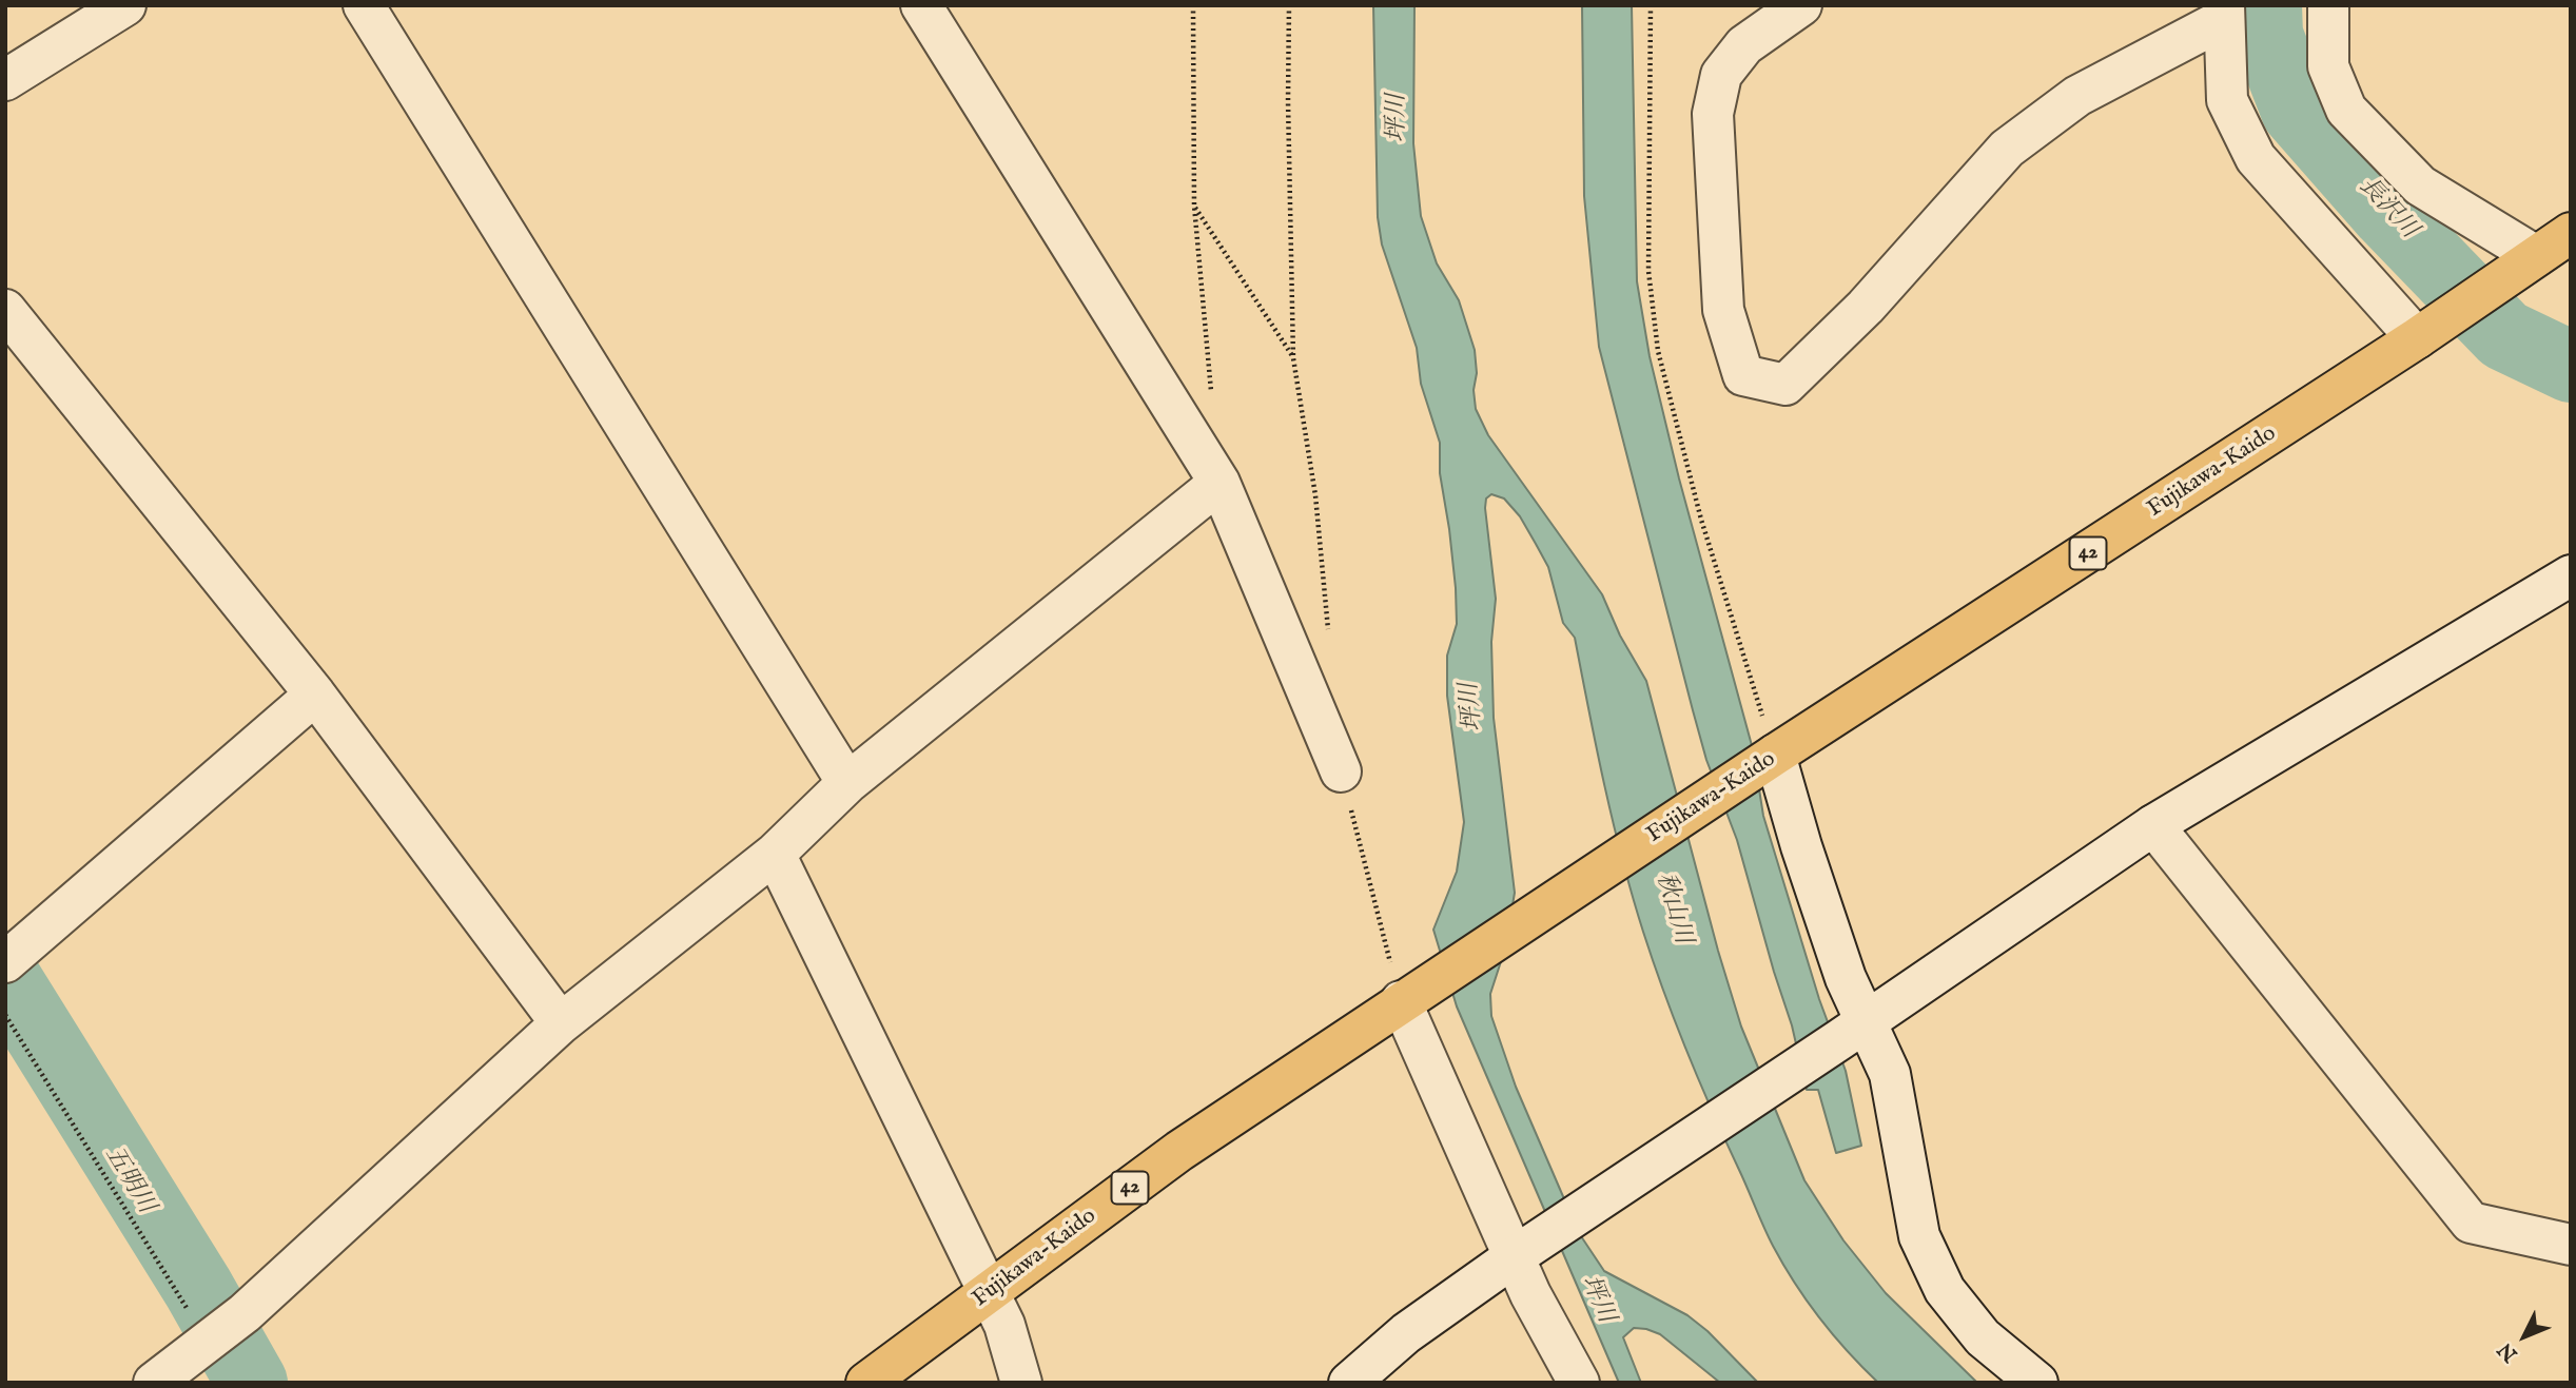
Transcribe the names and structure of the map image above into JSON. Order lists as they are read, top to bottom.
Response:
{
  "streets": {
    "main road": ["Fujikawa-Kaido", "42"]
  },
  "water": [
    "坪川",
    "長沢川",
    "秋山川",
    "五明川"
  ],
  "north": "bottom left"
}
